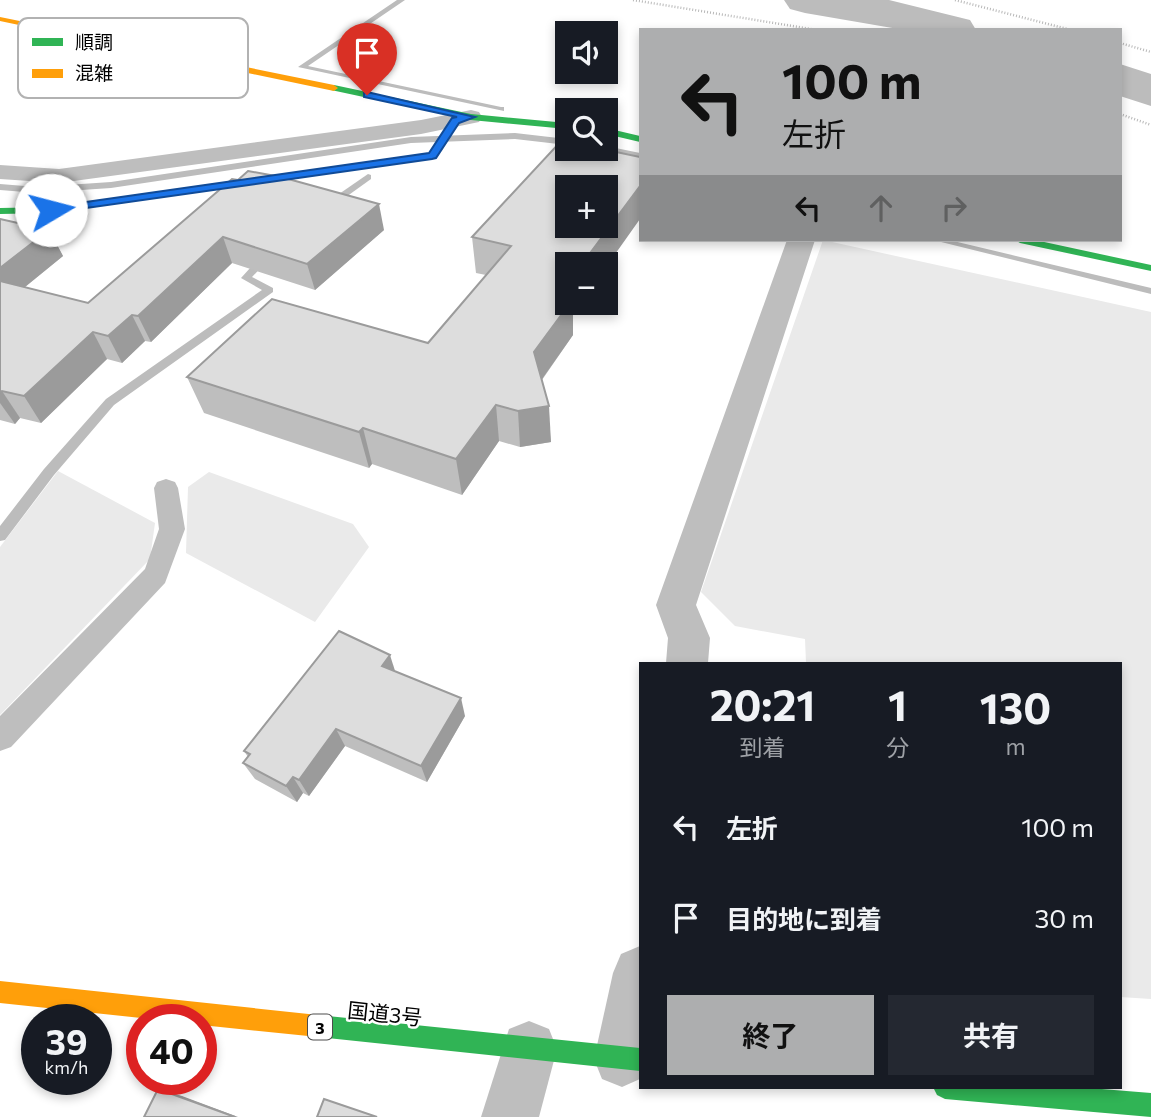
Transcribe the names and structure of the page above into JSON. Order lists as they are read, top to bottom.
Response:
{
  "streets": {
    "main road": ["国道3号", "3"]
  },
  "legend": ["順調", "混雑"],
  "page": {
    "map_buttons": ["+", "−"],
    "turn": ["100 m", "左折"],
    "eta": [
      "20:21",
      "到着",
      "1",
      "分",
      "130",
      "m"
    ],
    "list": [
      {
        "name": "左折",
        "value": "100 m"
      },
      {
        "name": "目的地に到着",
        "value": "30 m"
      }
    ],
    "buttons": ["終了", "共有"],
    "speed": "39 km/h",
    "limit": "40"
  }
}
